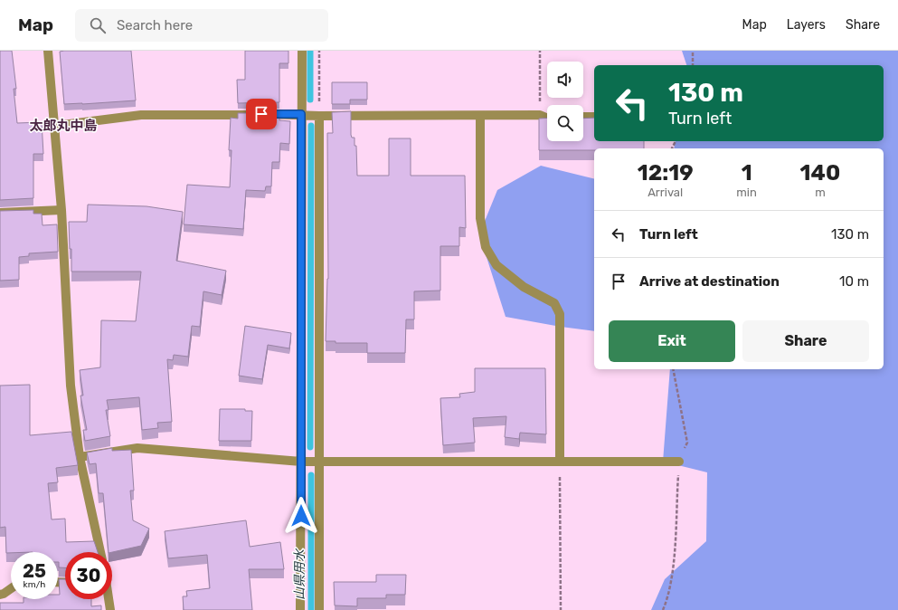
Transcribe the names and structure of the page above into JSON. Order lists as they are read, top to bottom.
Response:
{
  "districts": ["太郎丸中島"],
  "water": ["山県用水"],
  "page": {
    "header": "Map",
    "search": "Search here",
    "nav": ["Map", "Layers", "Share"],
    "turn": ["130 m", "Turn left"],
    "eta": [
      "12:19",
      "Arrival",
      "1",
      "min",
      "140",
      "m"
    ],
    "list": [
      {
        "name": "Turn left",
        "value": "130 m"
      },
      {
        "name": "Arrive at destination",
        "value": "10 m"
      }
    ],
    "buttons": ["Exit", "Share"],
    "speed": "25 km/h",
    "limit": "30"
  }
}
